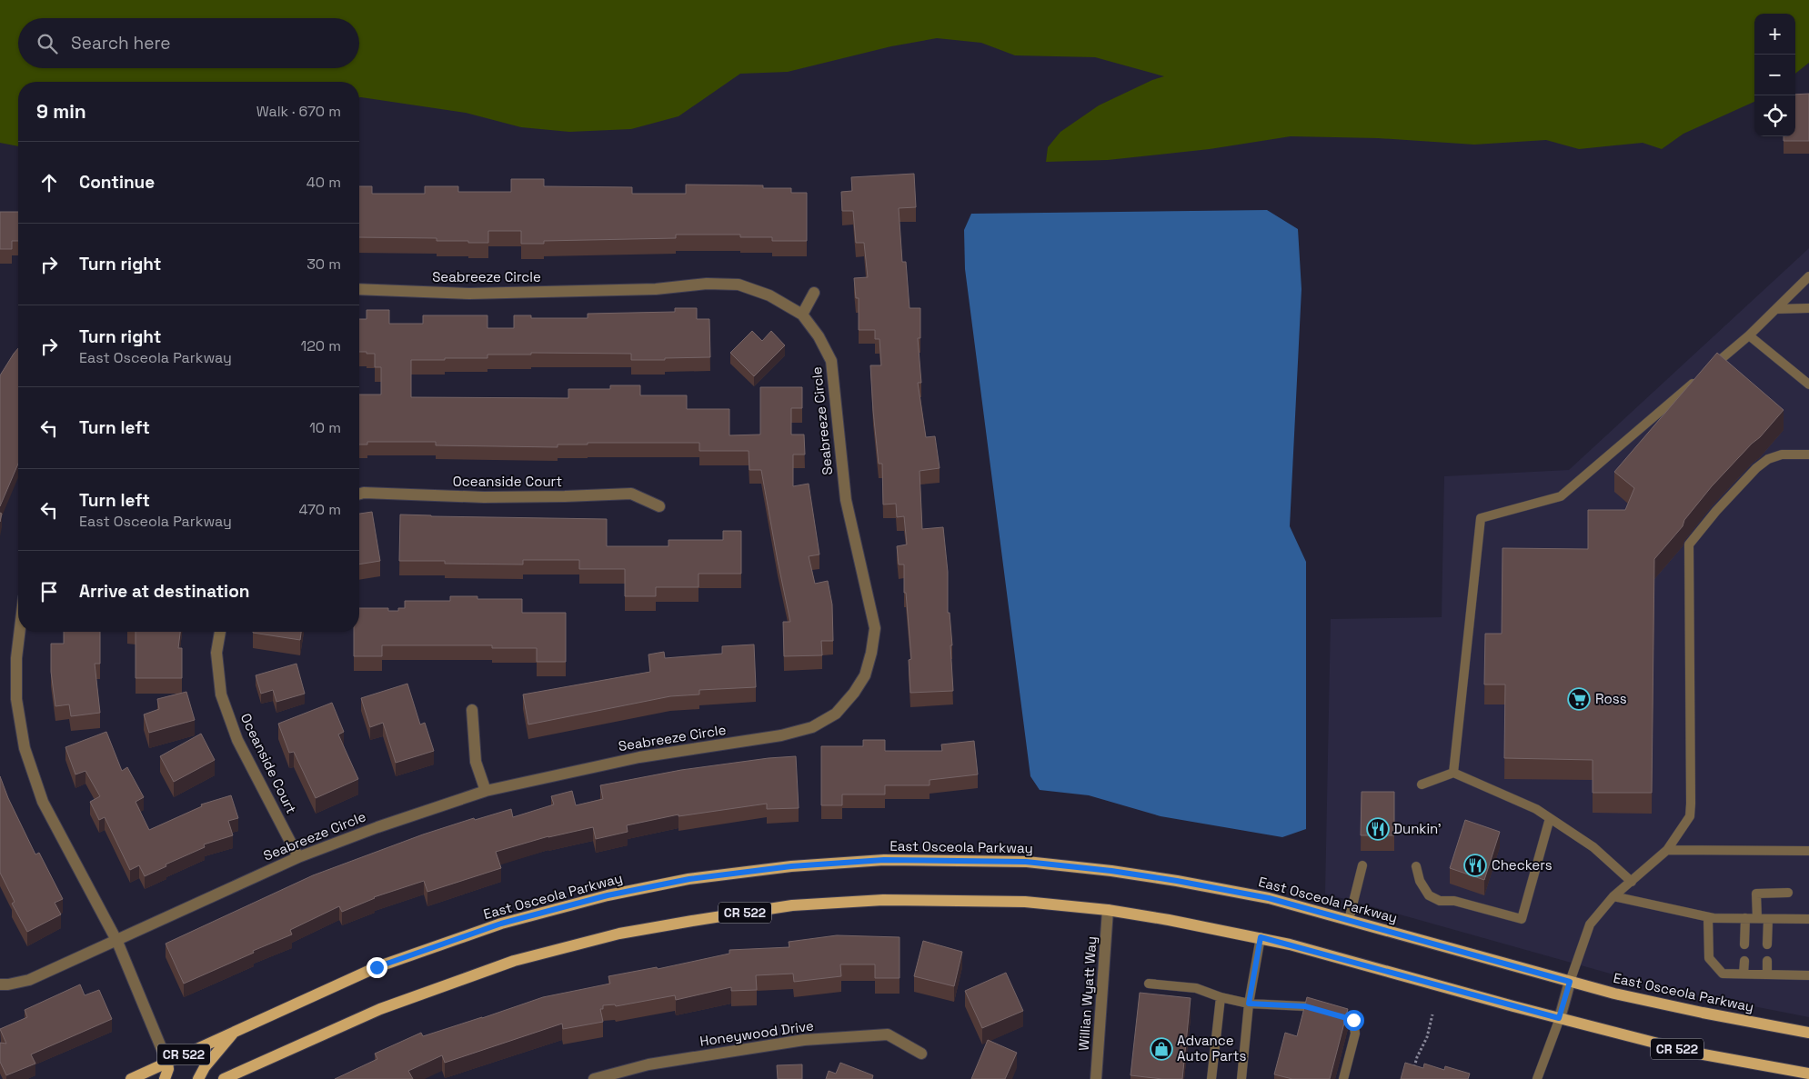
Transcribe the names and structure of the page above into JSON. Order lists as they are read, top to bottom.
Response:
{
  "streets": {
    "main road": ["East Osceola Parkway", "CR 522"],
    "street": [
      "Seabreeze Circle",
      "Oceanside Court",
      "Willian Wyatt Way",
      "Honeywood Drive"
    ]
  },
  "crossings": [
    ["Seabreeze Circle", "Oceanside Court"],
    ["CR 522", "Willian Wyatt Way"]
  ],
  "places": {
    "supermarket": ["Ross"],
    "restaurant": ["Dunkin'", "Checkers"],
    "shop": ["Advance Auto Parts"]
  },
  "page": {
    "map_buttons": ["+", "−"],
    "search": "Search here",
    "heading": ["9 min", "Walk · 670 m"],
    "list": [
      ["Continue", "40 m"],
      ["Turn right", "30 m"],
      ["Turn right", "East Osceola Parkway", "120 m"],
      ["Turn left", "10 m"],
      ["Turn left", "East Osceola Parkway", "470 m"],
      "Arrive at destination"
    ]
  }
}
